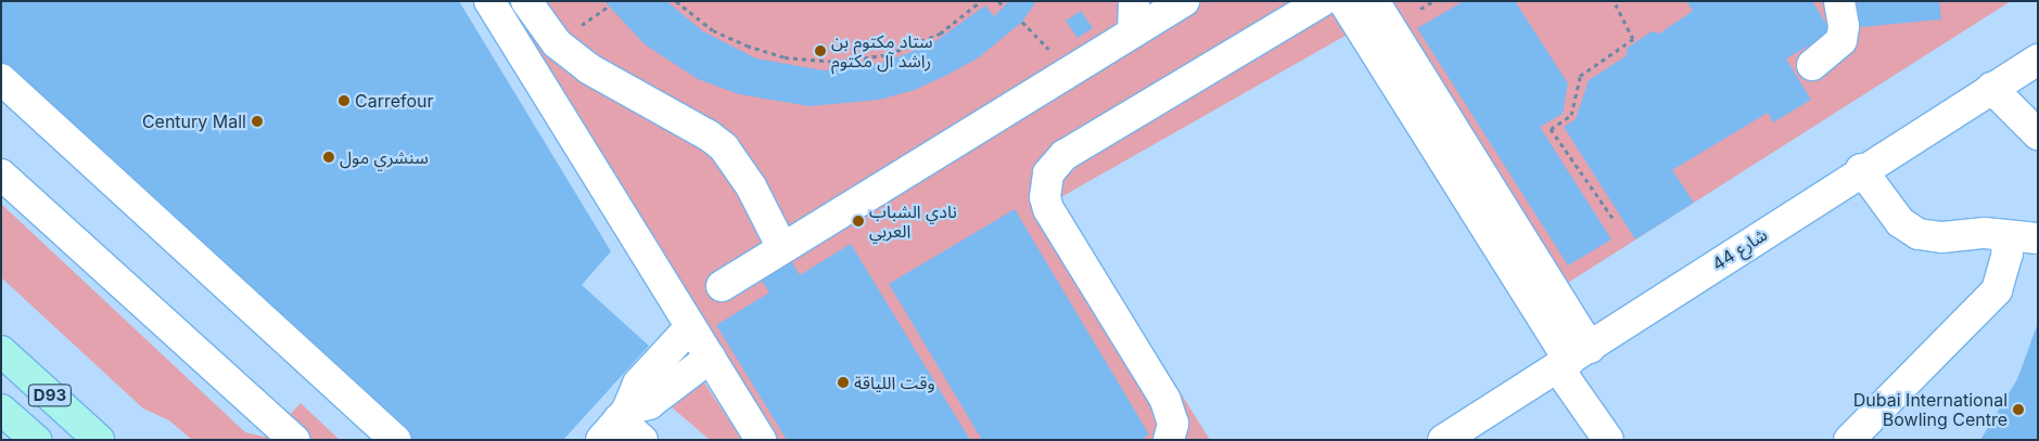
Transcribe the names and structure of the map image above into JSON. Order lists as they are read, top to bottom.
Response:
{
  "streets": {
    "main road": ["D93"],
    "street": ["شارع 44"]
  },
  "places": [
    "ستاد مكتوم بن راشد آل مكتوم",
    "Carrefour",
    "Century Mall",
    "سنشري مول",
    "نادي الشباب العربي",
    "وقت اللياقة",
    "Dubai International Bowling Centre"
  ]
}
